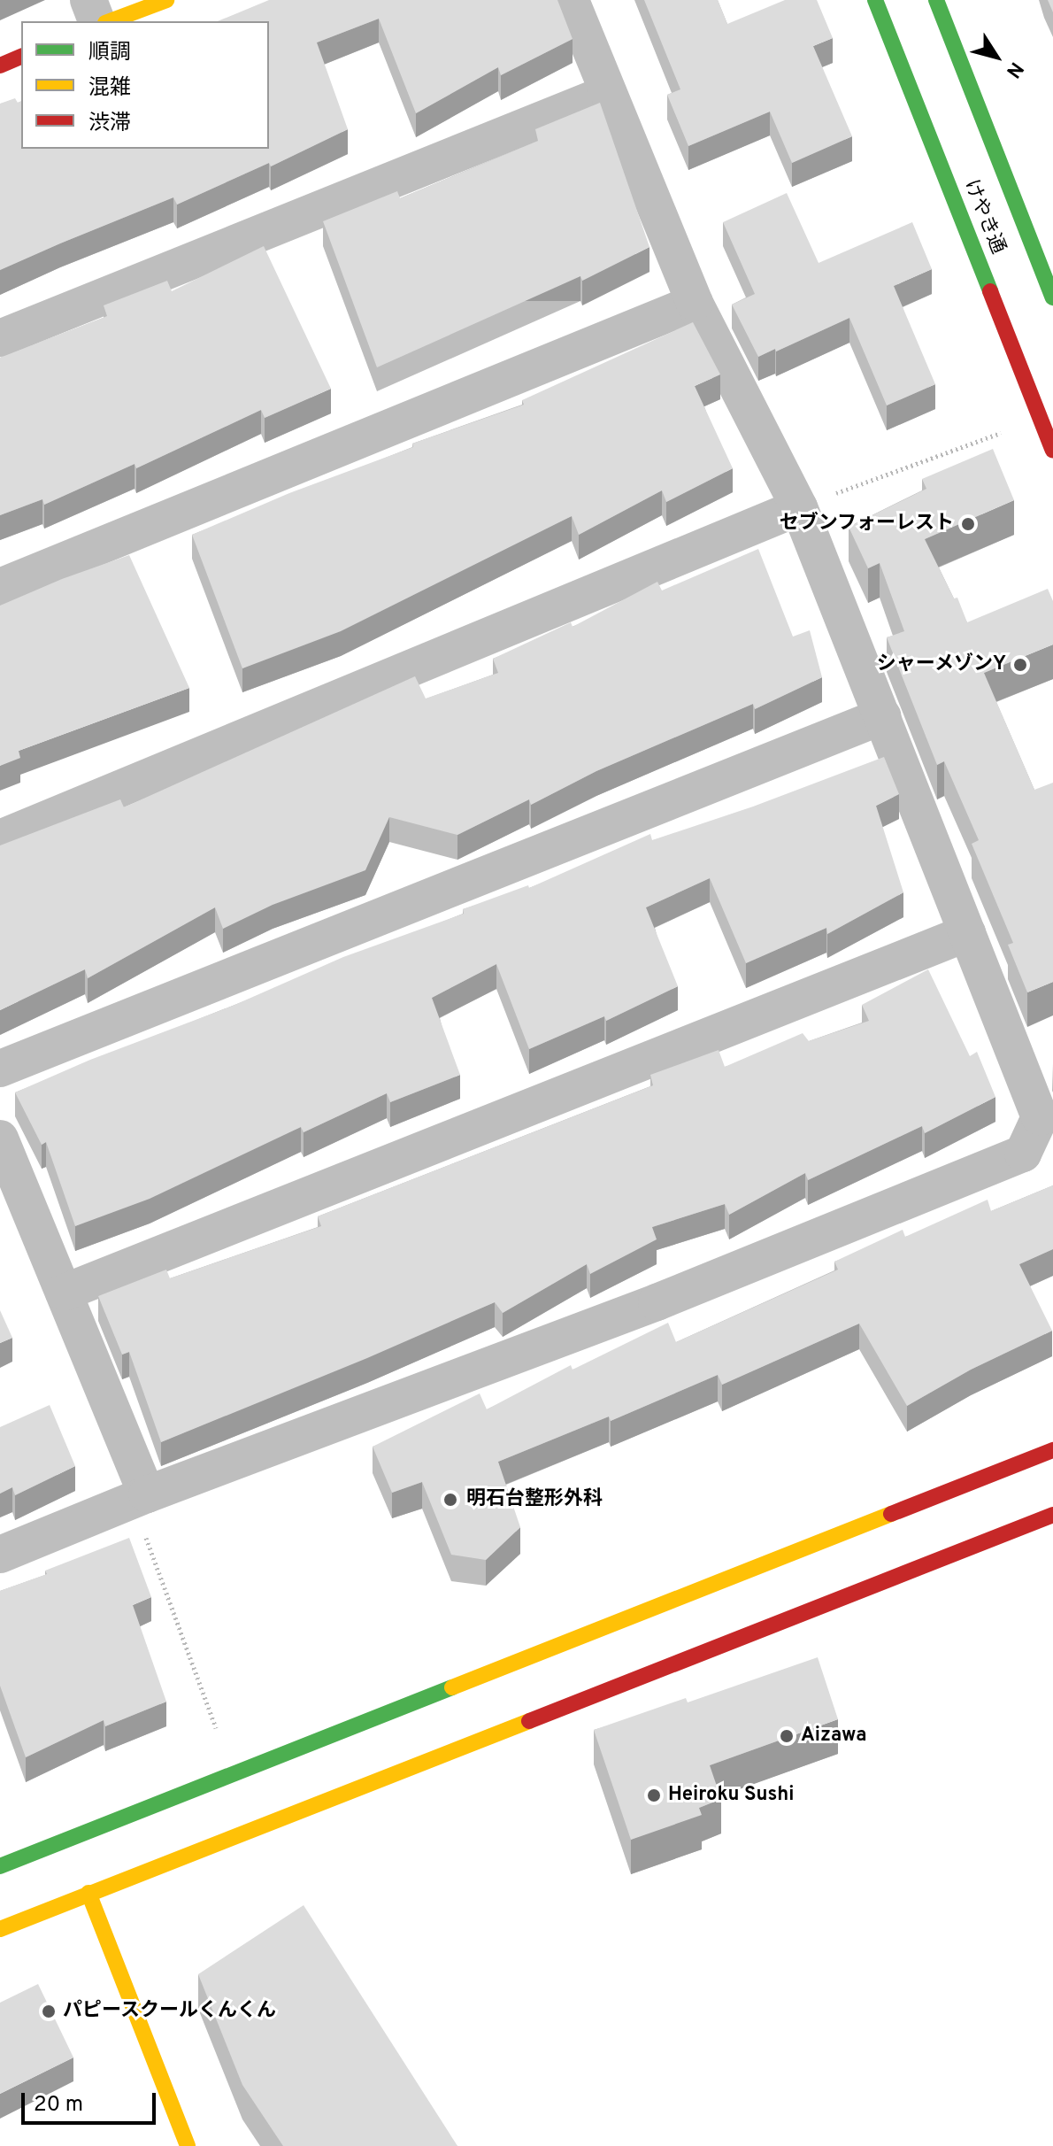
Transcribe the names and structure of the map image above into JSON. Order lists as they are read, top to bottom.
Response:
{
  "streets": {
    "street": ["けやき通"]
  },
  "places": [
    "セブンフォーレスト",
    "シャーメゾンY",
    "明石台整形外科",
    "Aizawa",
    "Heiroku Sushi",
    "パピースクールくんくん"
  ],
  "legend": ["順調", "混雑", "渋滞"],
  "scale_bar": "20 m",
  "north": "bottom right"
}
